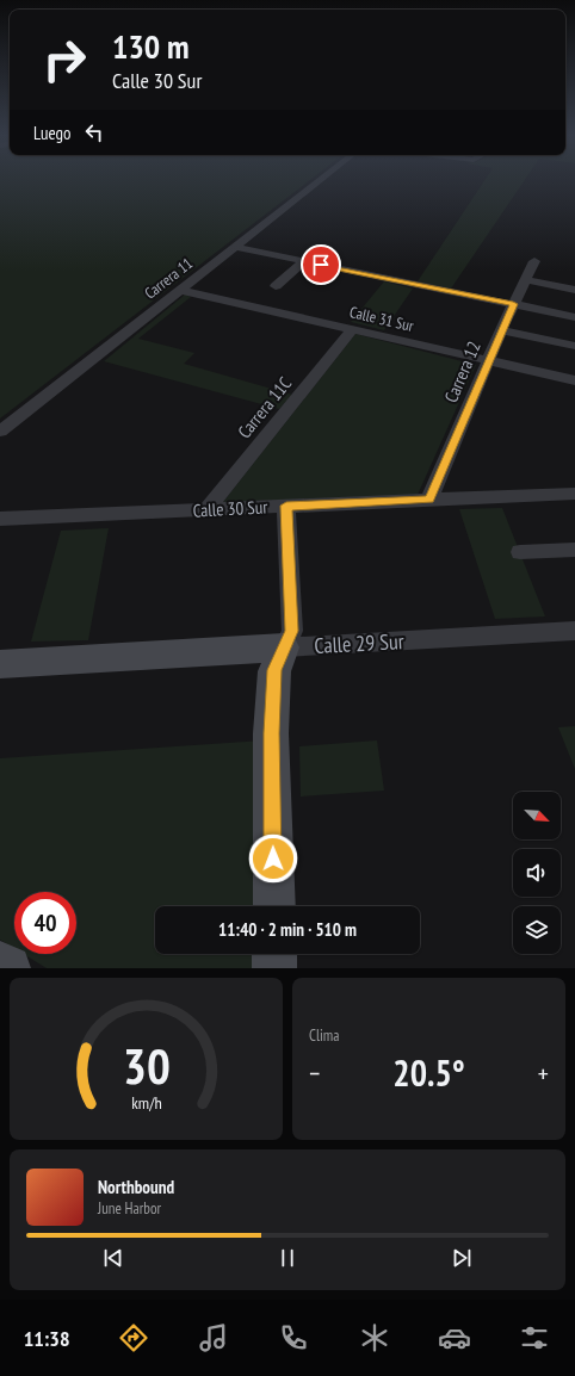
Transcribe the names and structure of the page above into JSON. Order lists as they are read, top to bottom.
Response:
{
  "streets": {
    "street": [
      "Carrera 11",
      "Calle 31 Sur",
      "Carrera 12",
      "Carrera 11C",
      "Calle 30 Sur",
      "Calle 29 Sur"
    ]
  },
  "crossings": [
    ["Carrera 11", "Calle 31 Sur"],
    ["Calle 31 Sur", "Carrera 12"],
    ["Calle 31 Sur", "Carrera 11C"],
    ["Carrera 12", "Calle 30 Sur"],
    ["Carrera 11C", "Calle 30 Sur"]
  ],
  "north": "bottom right",
  "page": {
    "turn": ["130 m", "Calle 30 Sur"],
    "then": "Luego",
    "limit": "40",
    "trip": "11:40 · 2 min · 510 m",
    "tile": "Clima",
    "heat": ["−", "20.5°", "+"],
    "song": ["Northbound", "June Harbor"],
    "tabs": "11:38",
    "gauge": ["30", "km/h"]
  }
}
